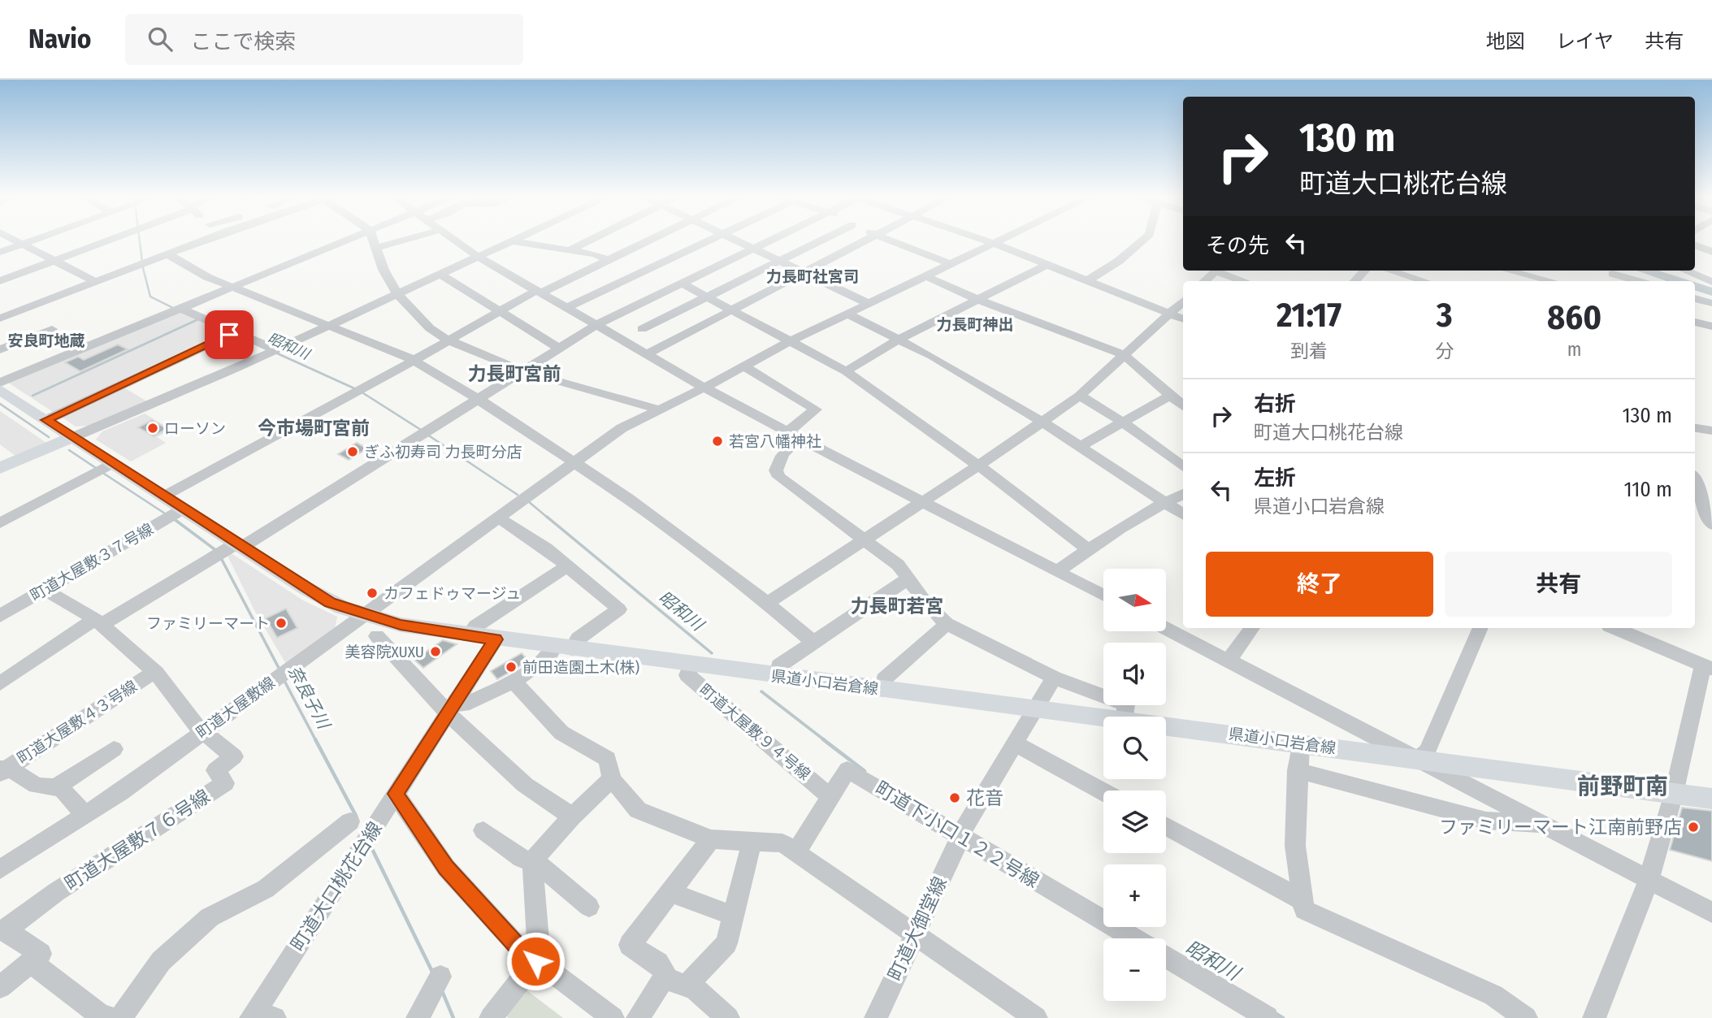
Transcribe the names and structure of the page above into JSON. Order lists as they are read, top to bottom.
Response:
{
  "streets": {
    "main road": ["県道小口岩倉線"],
    "street": [
      "町道大屋敷３７号線",
      "町道大屋敷線",
      "町道大屋敷４３号線",
      "町道大屋敷９４号線",
      "町道下小口１２２号線",
      "町道大屋敷７６号線",
      "町道大口桃花台線",
      "町道大御堂線"
    ]
  },
  "crossings": [
    ["町道大屋敷３７号線", "県道小口岩倉線"],
    ["町道大屋敷３７号線", "町道大屋敷７６号線"],
    ["県道小口岩倉線", "町道大屋敷線"],
    ["県道小口岩倉線", "町道大屋敷９４号線"],
    ["県道小口岩倉線", "町道大口桃花台線"],
    ["県道小口岩倉線", "町道大御堂線"],
    ["町道大屋敷線", "町道大屋敷７６号線"],
    ["町道大屋敷４３号線", "町道大屋敷７６号線"],
    ["町道大屋敷９４号線", "町道下小口１２２号線"],
    ["町道下小口１２２号線", "町道大御堂線"]
  ],
  "districts": [
    "力長町社宮司",
    "力長町神出",
    "安良町地蔵",
    "力長町宮前",
    "今市場町宮前",
    "力長町若宮",
    "前野町南"
  ],
  "water": ["昭和川", "奈良子川"],
  "places": [
    "ローソン",
    "若宮八幡神社",
    "ぎふ初寿司 力長町分店",
    "カフェドゥマージュ",
    "ファミリーマート",
    "美容院XUXU",
    "前田造園土木(株)",
    "花音",
    "ファミリーマート江南前野店"
  ],
  "north": "right",
  "page": {
    "header": "Navio",
    "search": "ここで検索",
    "nav": ["地図", "レイヤ", "共有"],
    "turn": ["130 m", "町道大口桃花台線"],
    "then": "その先",
    "eta": [
      "21:17",
      "到着",
      "3",
      "分",
      "860",
      "m"
    ],
    "list": [
      {
        "name": "右折",
        "note": "町道大口桃花台線",
        "value": "130 m"
      },
      {
        "name": "左折",
        "note": "県道小口岩倉線",
        "value": "110 m"
      }
    ],
    "buttons": ["終了", "共有"],
    "map_buttons": ["+", "−"]
  }
}
